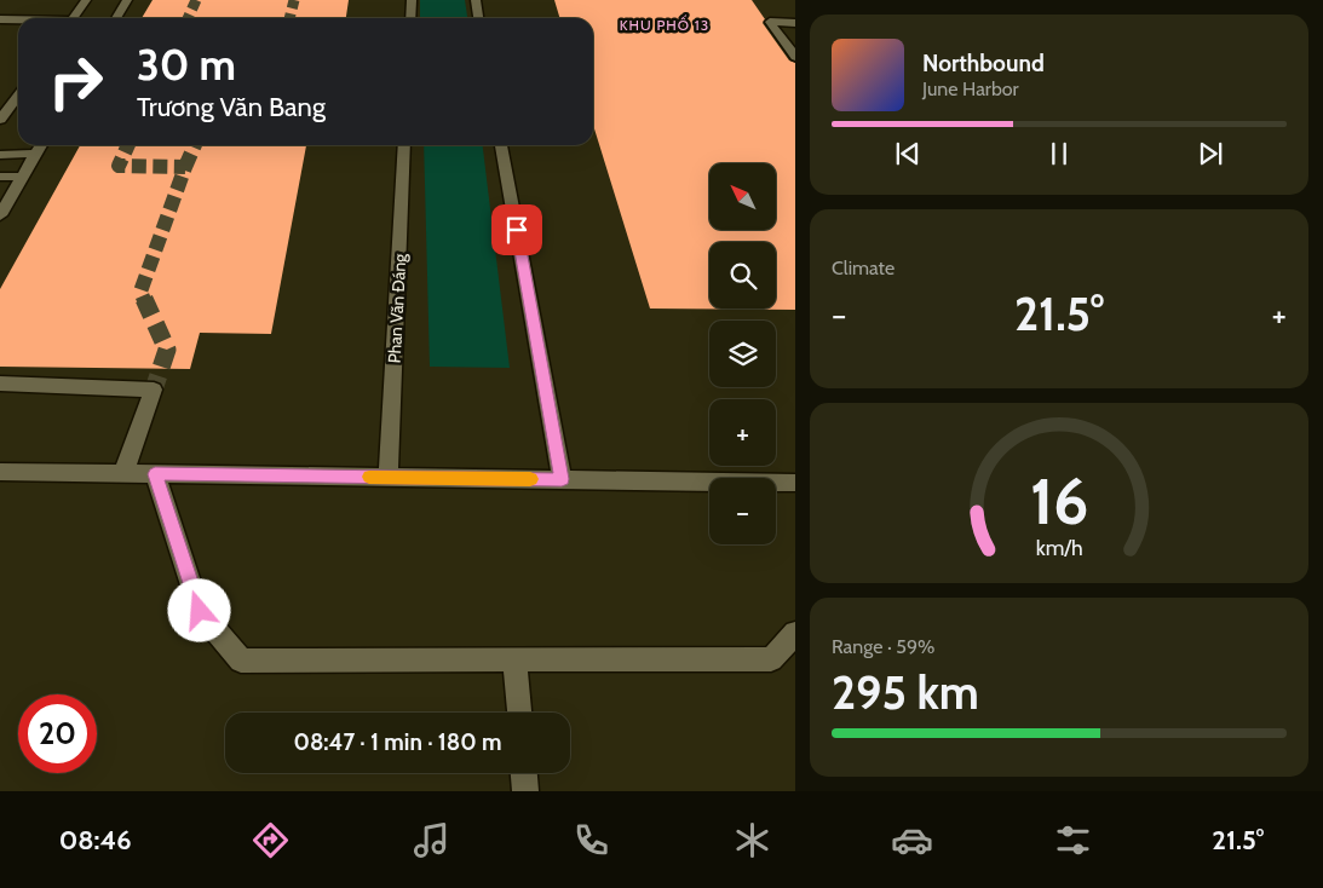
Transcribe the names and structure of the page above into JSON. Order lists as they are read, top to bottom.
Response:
{
  "streets": {
    "street": ["Phan Văn Đáng"]
  },
  "districts": ["KHU PHỐ 13"],
  "north": "top left",
  "page": {
    "turn": ["30 m", "Trương Văn Bang"],
    "song": ["Northbound", "June Harbor"],
    "map_buttons": ["+", "−"],
    "tile": [
      "Climate",
      ["Range · 59%", "295 km"]
    ],
    "heat": ["−", "21.5°", "+"],
    "limit": "20",
    "trip": "08:47 · 1 min · 180 m",
    "tabs": ["08:46", "21.5°"],
    "gauge": ["16", "km/h"]
  }
}
